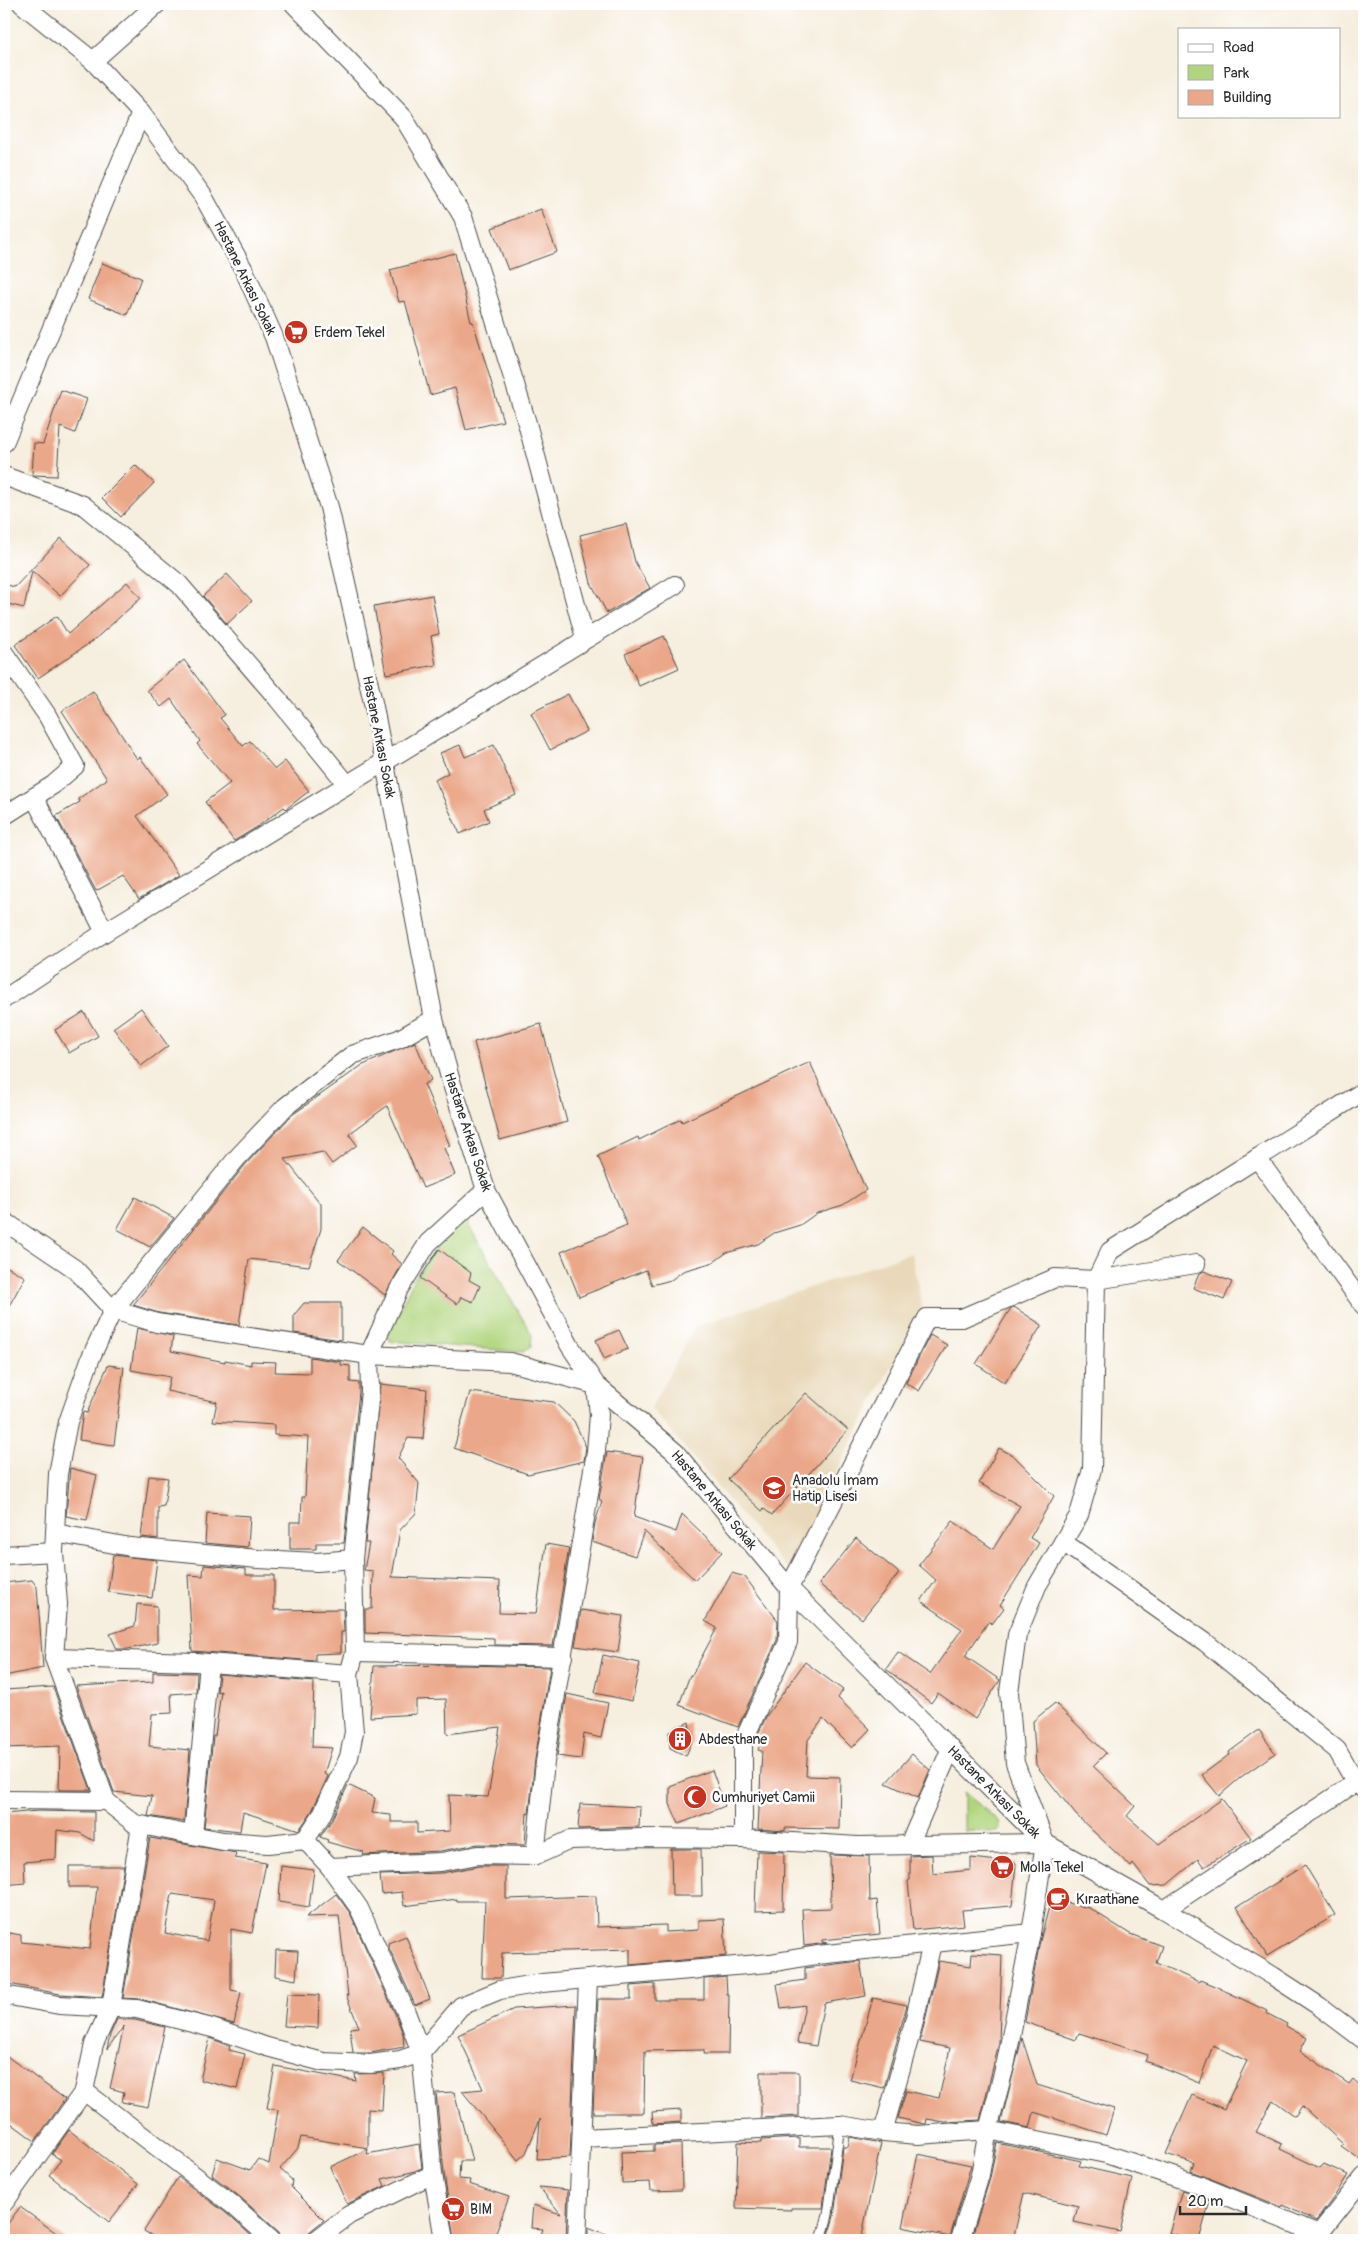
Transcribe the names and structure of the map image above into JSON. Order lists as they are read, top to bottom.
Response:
{
  "streets": {
    "street": ["Hastane Arkası Sokak"]
  },
  "places": {
    "supermarket": ["Erdem Tekel", "Molla Tekel", "BIM"],
    "school or university": ["Anadolu İmam Hatip Lisesi"],
    "building": ["Abdesthane"],
    "mosque": ["Cumhuriyet Camii"],
    "cafe": ["Kıraathane"]
  },
  "legend": ["Road", "Park", "Building"],
  "scale_bar": "20 m"
}
